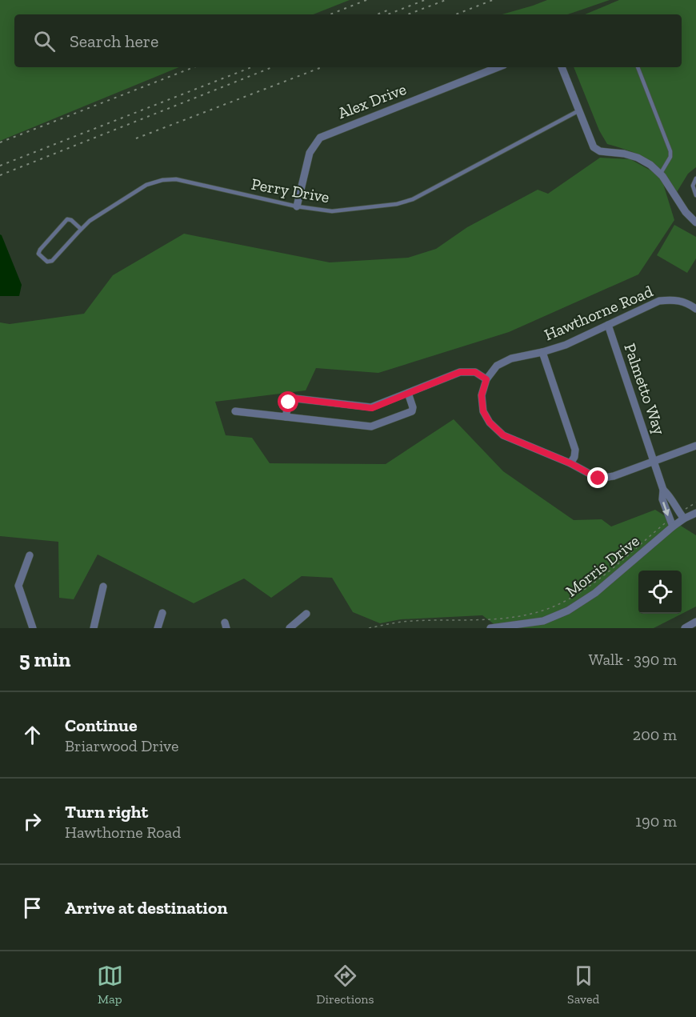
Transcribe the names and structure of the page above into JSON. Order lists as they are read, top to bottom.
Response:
{
  "streets": {
    "street": [
      "Alex Drive",
      "Hawthorne Road",
      "Palmetto Way",
      "Morris Drive"
    ],
    "lane": ["Perry Drive"]
  },
  "crossings": [
    ["Alex Drive", "Perry Drive"],
    ["Hawthorne Road", "Palmetto Way"]
  ],
  "page": {
    "search": "Search here",
    "heading": ["5 min", "Walk · 390 m"],
    "list": [
      ["Continue", "Briarwood Drive", "200 m"],
      ["Turn right", "Hawthorne Road", "190 m"],
      "Arrive at destination"
    ],
    "nav": ["Map", "Directions", "Saved"]
  }
}
